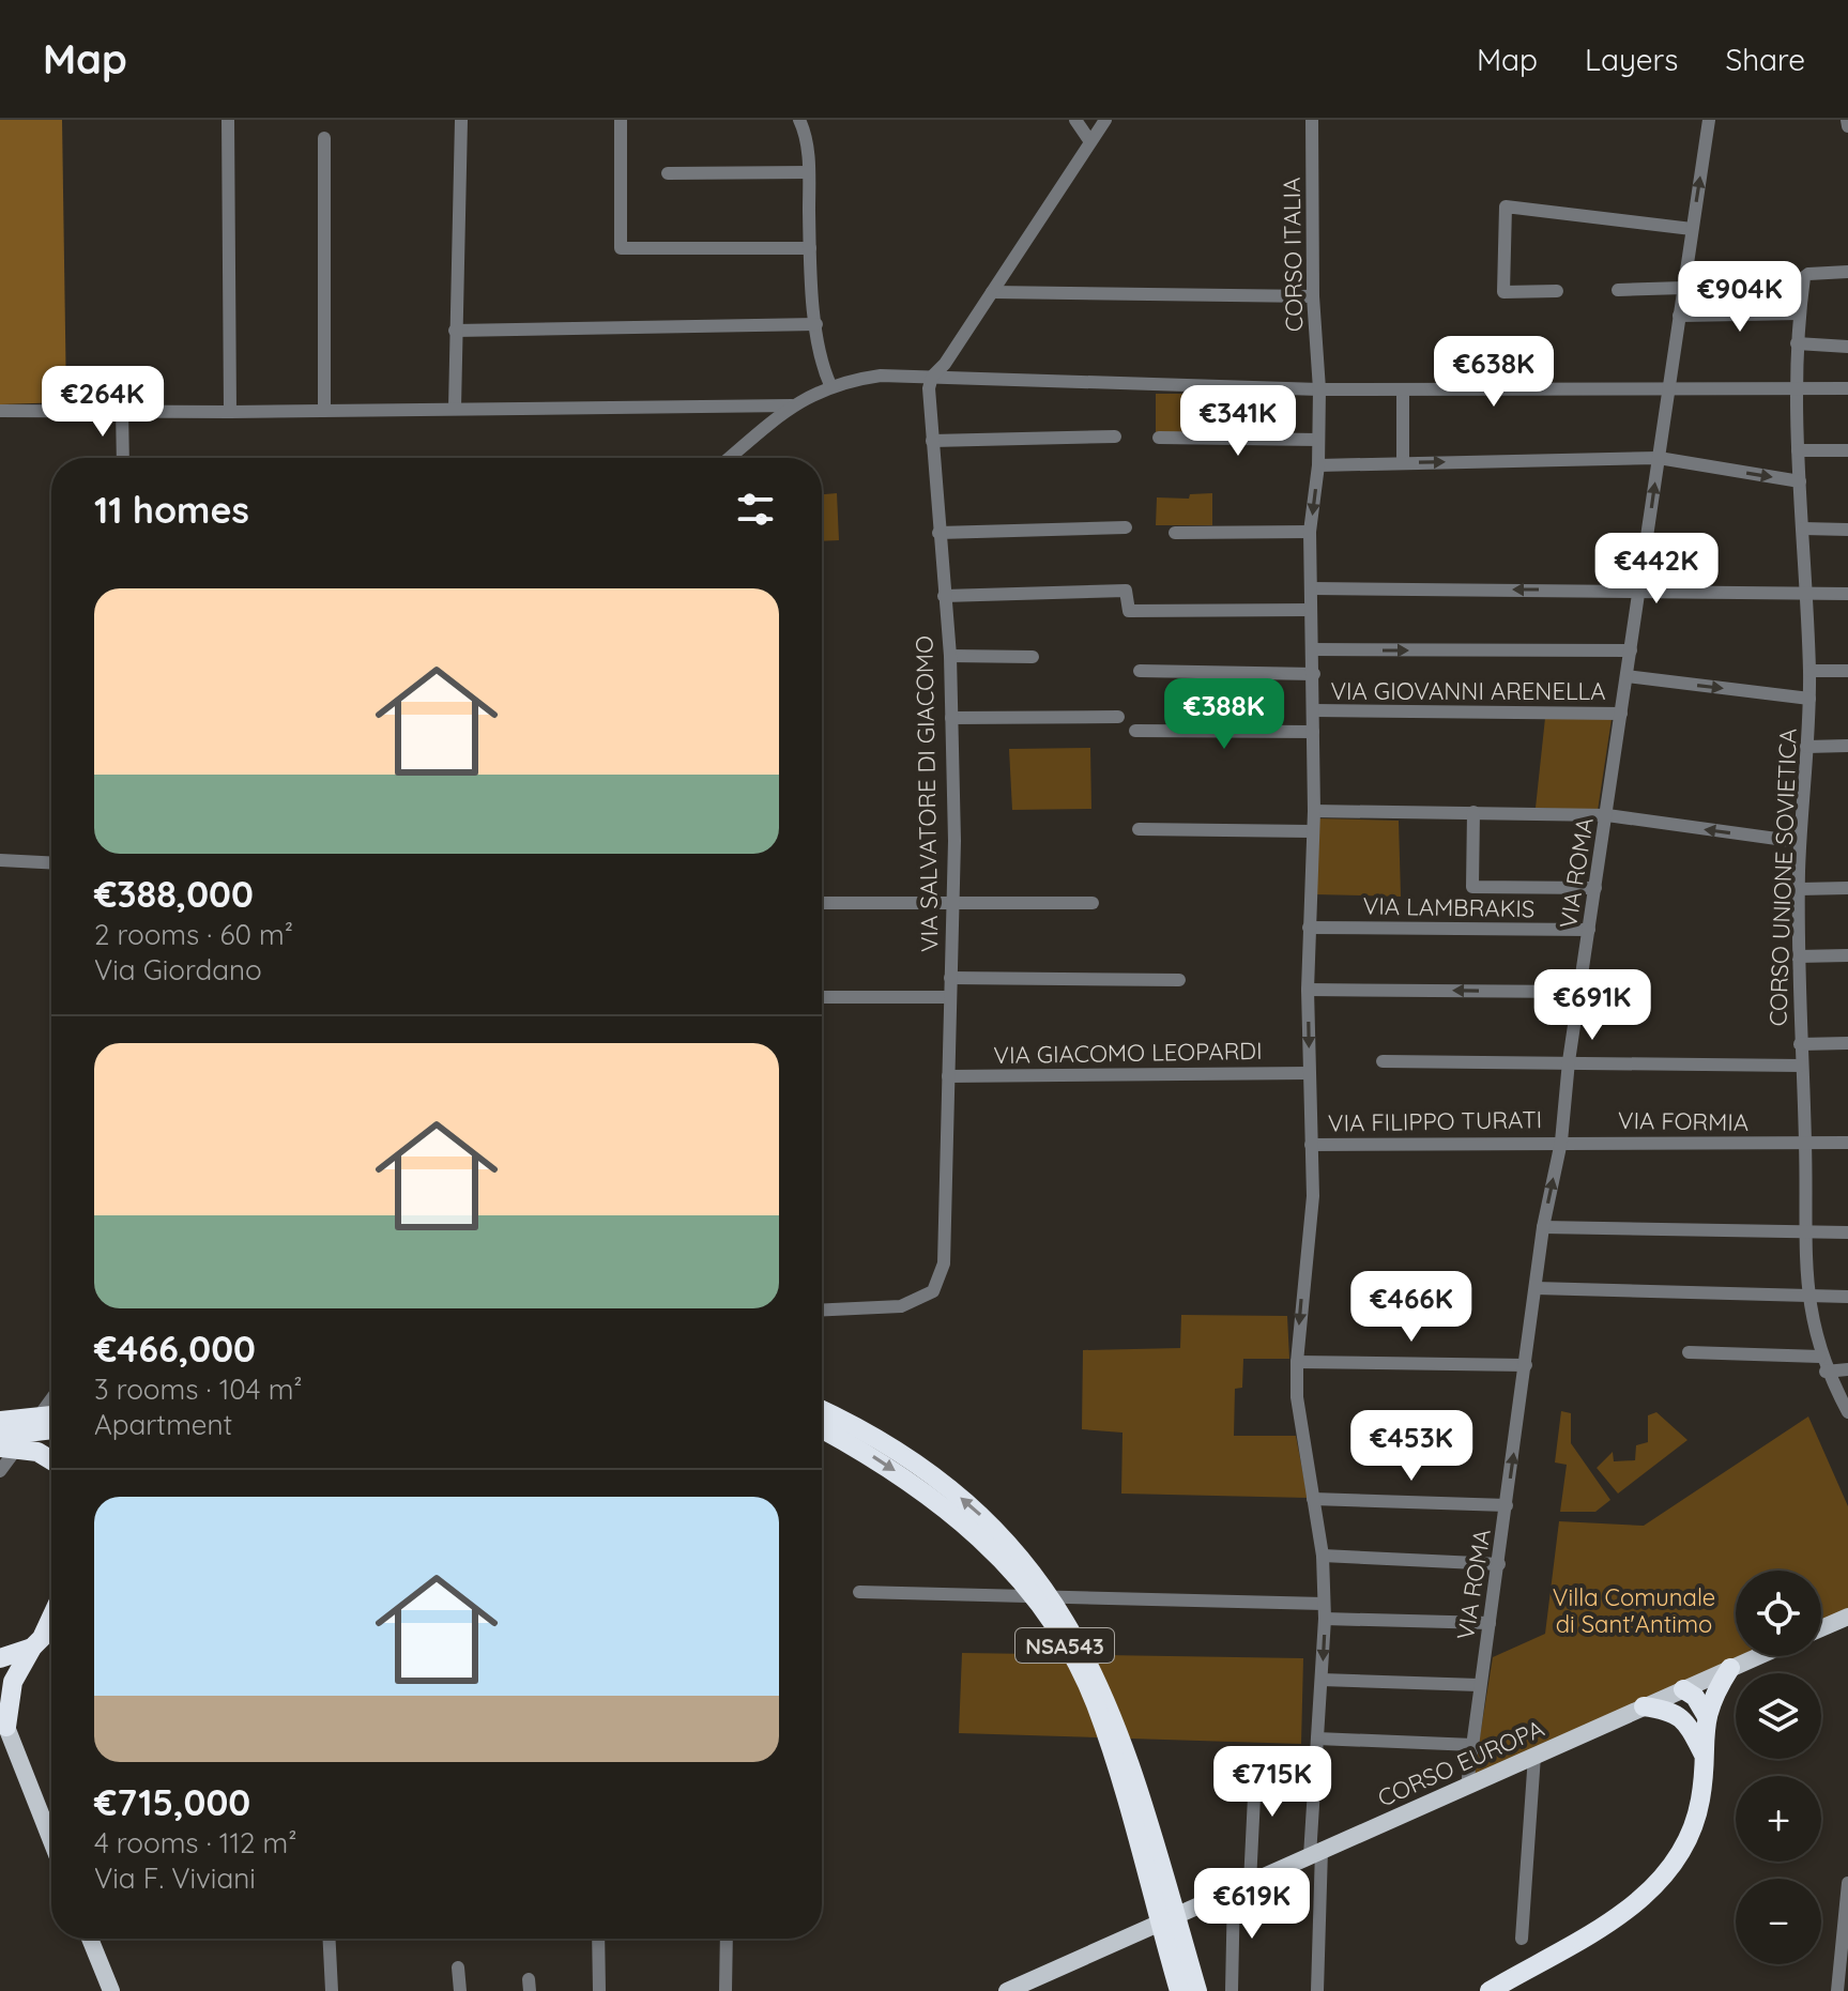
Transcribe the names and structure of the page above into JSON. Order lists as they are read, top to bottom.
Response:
{
  "streets": {
    "highway": ["NSA543"],
    "main road": ["CORSO EUROPA"],
    "street": [
      "CORSO ITALIA",
      "VIA GIOVANNI ARENELLA",
      "VIA SALVATORE DI GIACOMO",
      "VIA ROMA",
      "CORSO UNIONE SOVIETICA",
      "VIA LAMBRAKIS",
      "VIA GIACOMO LEOPARDI",
      "VIA FILIPPO TURATI",
      "VIA FORMIA"
    ]
  },
  "crossings": [
    ["CORSO ITALIA", "VIA GIOVANNI ARENELLA"],
    ["CORSO ITALIA", "VIA LAMBRAKIS"],
    ["CORSO ITALIA", "VIA GIACOMO LEOPARDI"],
    ["CORSO ITALIA", "VIA FILIPPO TURATI"],
    ["CORSO ITALIA", "CORSO EUROPA"],
    ["VIA GIOVANNI ARENELLA", "VIA ROMA"],
    ["VIA SALVATORE DI GIACOMO", "VIA GIACOMO LEOPARDI"],
    ["VIA ROMA", "VIA LAMBRAKIS"],
    ["VIA ROMA", "VIA FILIPPO TURATI"],
    ["VIA ROMA", "VIA FORMIA"],
    ["VIA ROMA", "CORSO EUROPA"],
    ["CORSO UNIONE SOVIETICA", "VIA FORMIA"],
    ["VIA FILIPPO TURATI", "VIA FORMIA"]
  ],
  "parks": ["Villa Comunale di Sant'Antimo"],
  "page": {
    "header": "Map",
    "nav": ["Map", "Layers", "Share"],
    "price": [
      "€904K",
      "€638K",
      "€264K",
      "€341K",
      "€442K",
      "€388K",
      "€691K",
      "€466K",
      "€453K",
      "€715K",
      "€619K"
    ],
    "heading": "11 homes",
    "list": [
      {
        "name": "€388,000",
        "note": "2 rooms · 60 m² · Via Giordano"
      },
      {
        "name": "€466,000",
        "note": "3 rooms · 104 m² · Apartment"
      },
      {
        "name": "€715,000",
        "note": "4 rooms · 112 m² · Via F. Viviani"
      }
    ],
    "map_buttons": ["+", "−"]
  }
}
